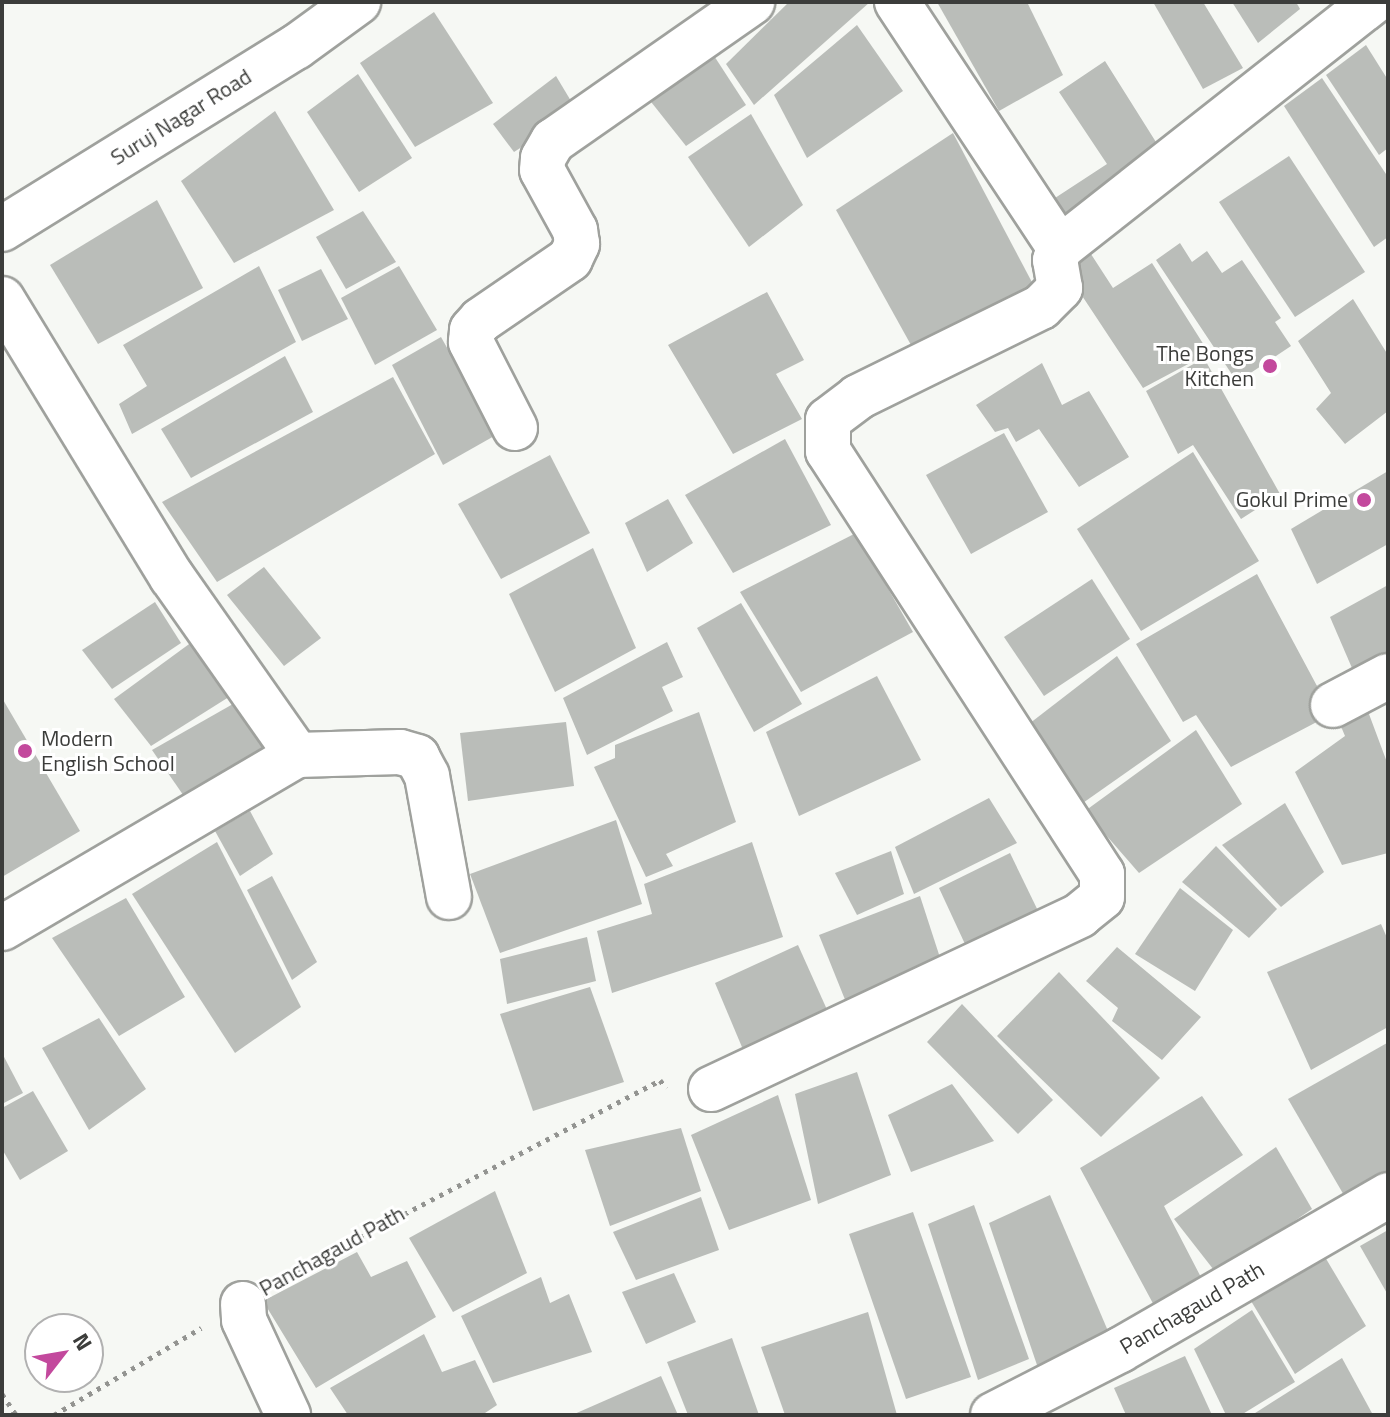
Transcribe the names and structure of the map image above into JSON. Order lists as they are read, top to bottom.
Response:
{
  "streets": {
    "street": ["Suruj Nagar Road", "Panchagaud Path"]
  },
  "places": ["The Bongs Kitchen", "Gokul Prime", "Modern English School"],
  "north": "top right"
}
